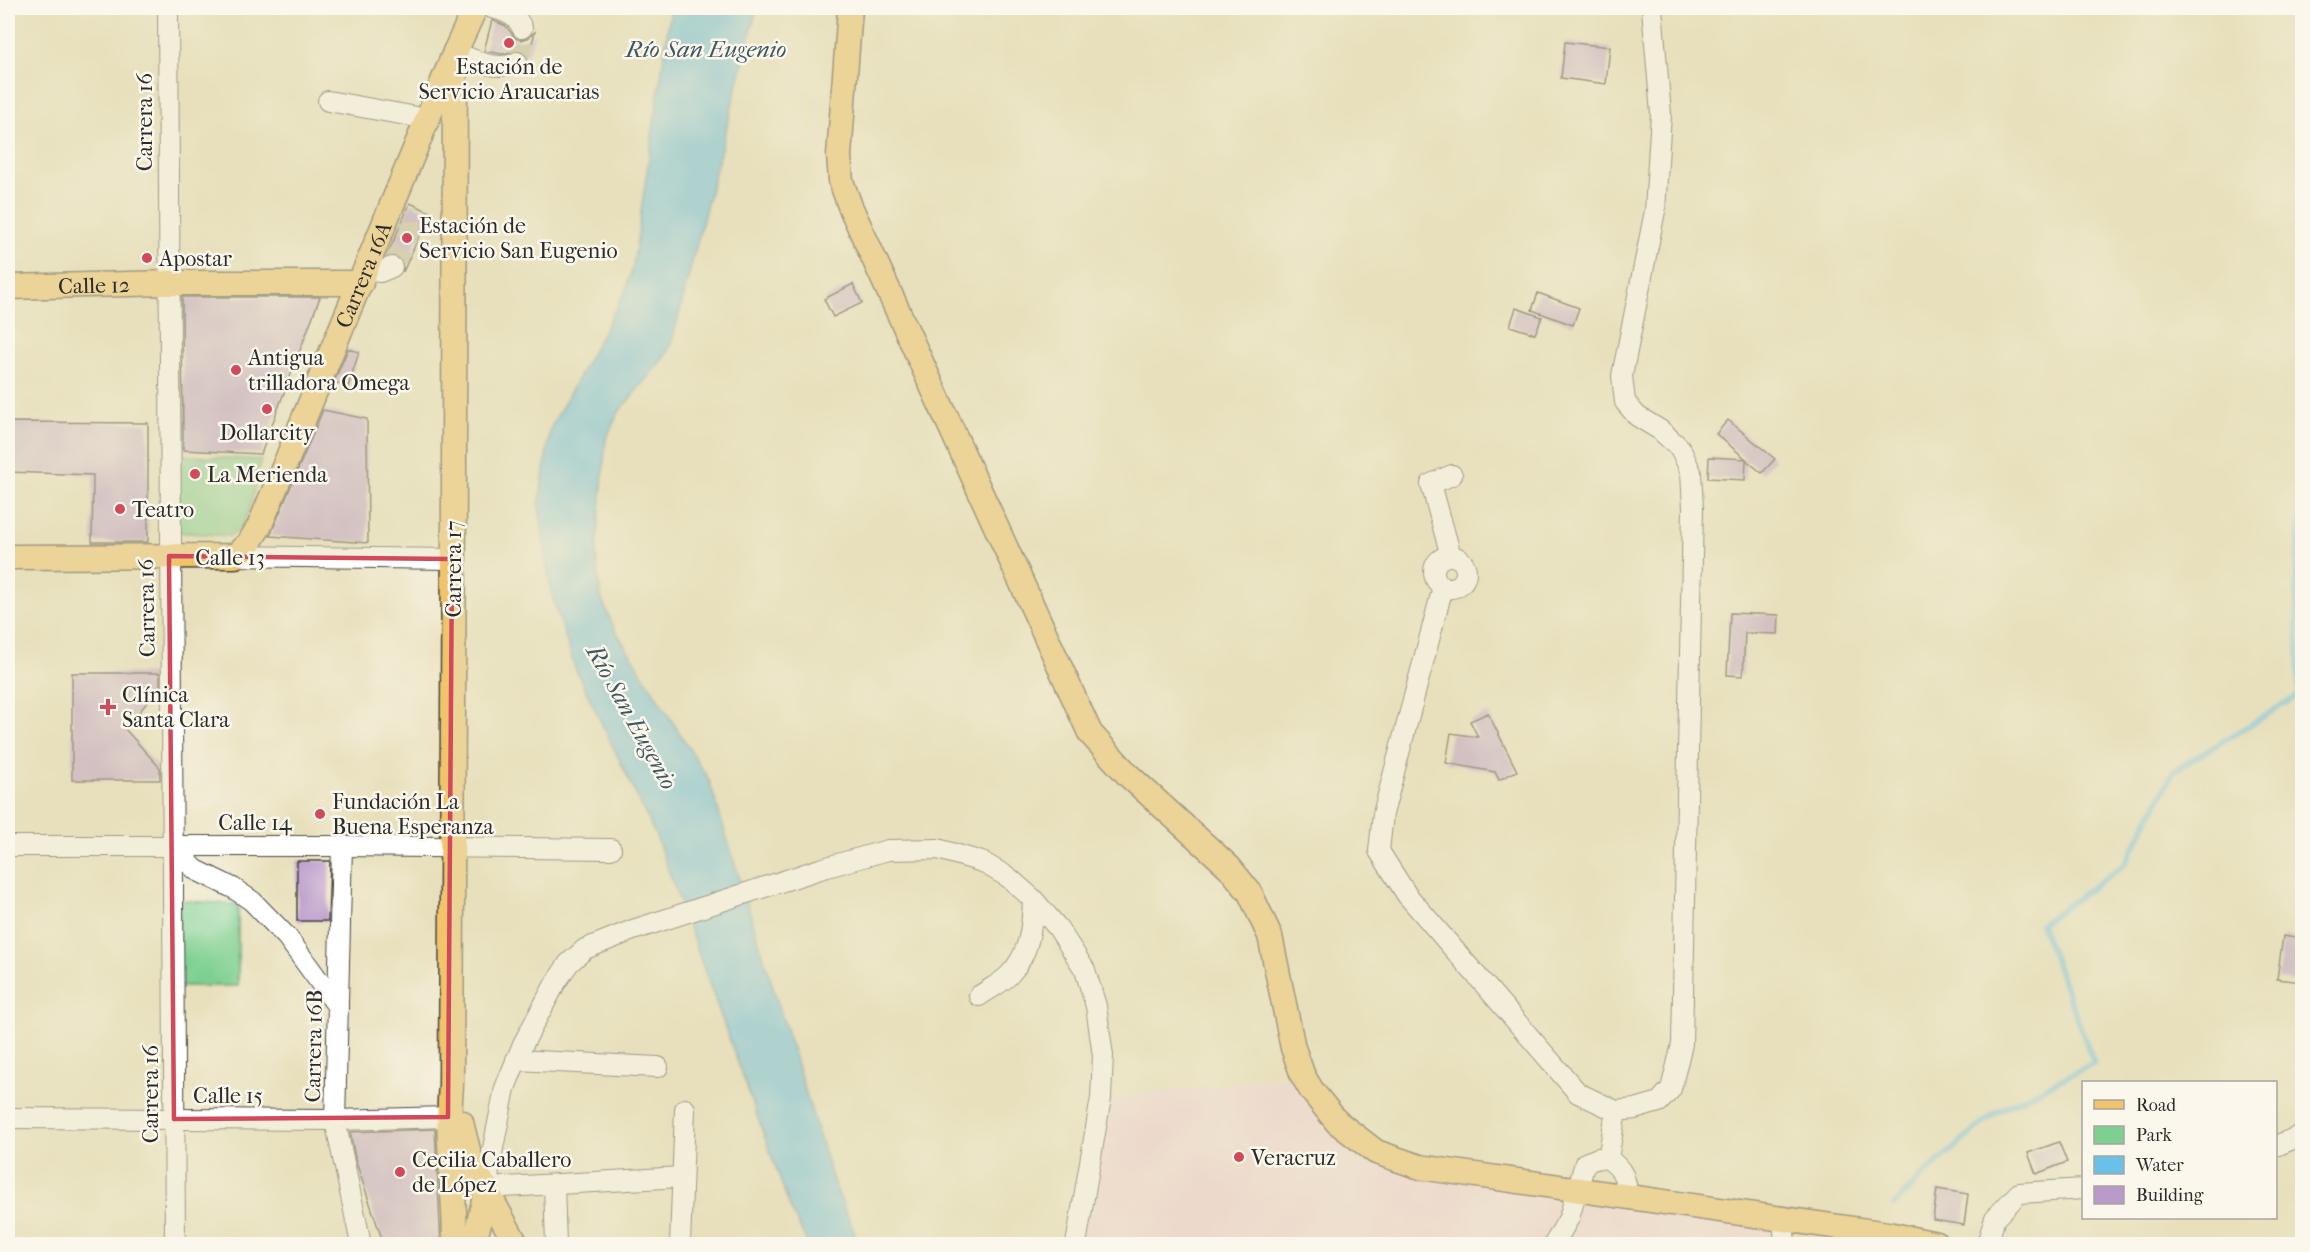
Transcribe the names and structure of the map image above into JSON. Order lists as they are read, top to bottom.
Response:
{
  "streets": {
    "main road": [
      "Carrera 16A",
      "Calle 12",
      "Calle 13",
      "Carrera 17"
    ],
    "street": [
      "Carrera 16",
      "Calle 14",
      "Carrera 16B",
      "Calle 15"
    ]
  },
  "crossings": [
    ["Carrera 16", "Calle 12"],
    ["Carrera 16", "Calle 13"],
    ["Carrera 16", "Calle 14"],
    ["Carrera 16", "Calle 15"],
    ["Carrera 16A", "Calle 12"],
    ["Carrera 16A", "Calle 13"],
    ["Carrera 16A", "Carrera 17"],
    ["Calle 13", "Carrera 17"],
    ["Carrera 17", "Calle 14"],
    ["Carrera 17", "Calle 15"],
    ["Calle 14", "Carrera 16B"],
    ["Carrera 16B", "Calle 15"]
  ],
  "water": ["Río San Eugenio"],
  "places": {
    "other": [
      "Estación de Servicio Araucarias",
      "Estación de Servicio San Eugenio",
      "Apostar",
      "Antigua trilladora Omega",
      "Dollarcity",
      "La Merienda",
      "Teatro",
      "Fundación La Buena Esperanza",
      "Veracruz",
      "Cecilia Caballero de López"
    ],
    "health": ["Clínica Santa Clara"]
  },
  "legend": [
    "Road",
    "Park",
    "Water",
    "Building"
  ]
}
